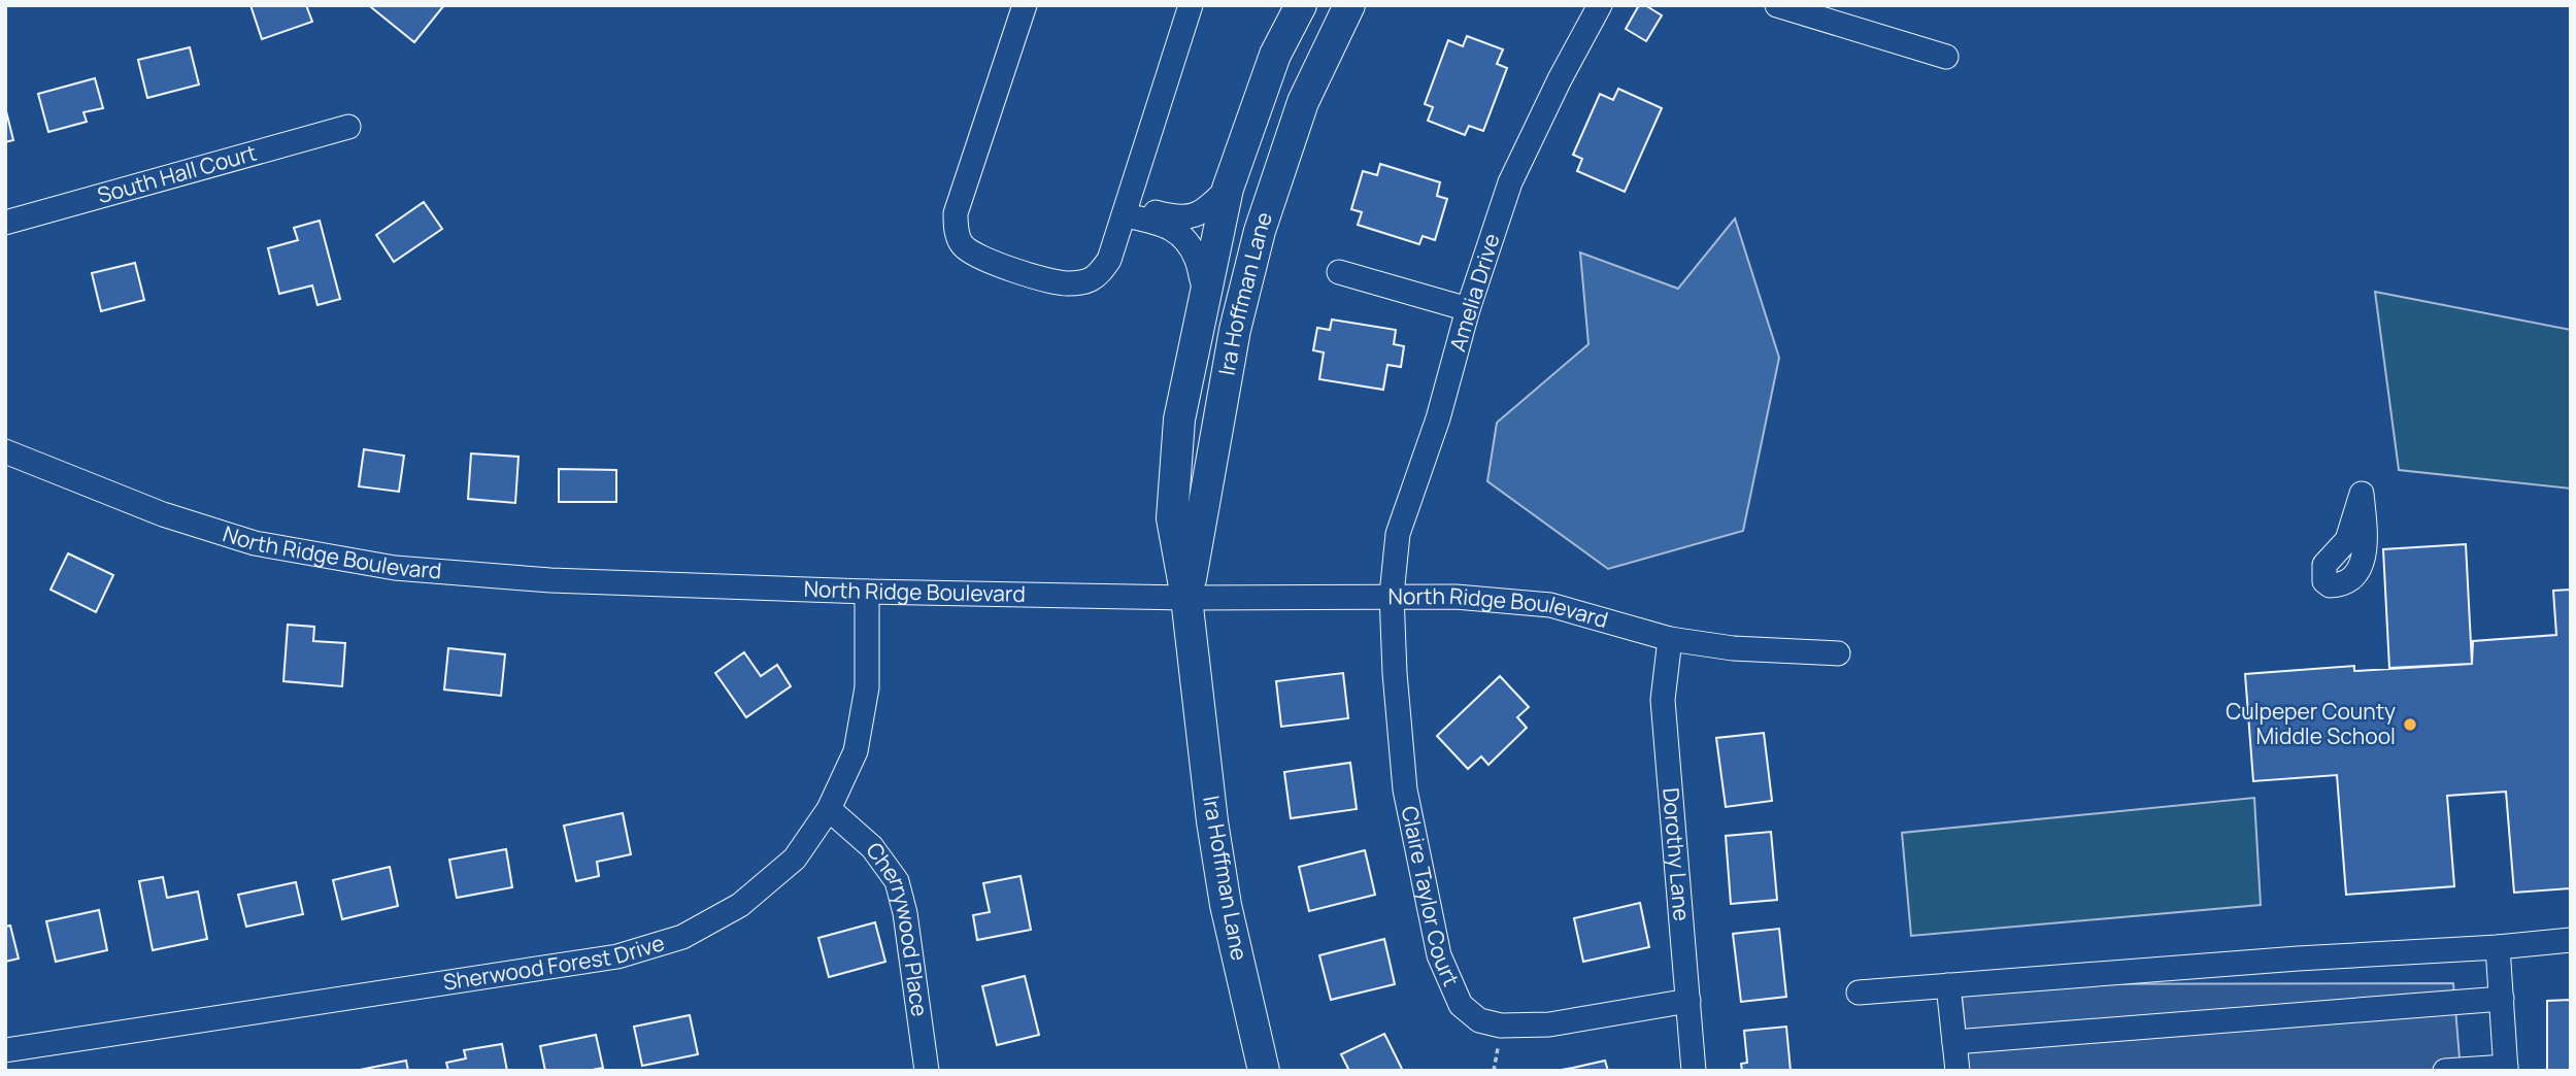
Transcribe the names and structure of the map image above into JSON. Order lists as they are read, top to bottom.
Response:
{
  "streets": {
    "main road": ["Ira Hoffman Lane"],
    "street": [
      "South Hall Court",
      "Amelia Drive",
      "North Ridge Boulevard",
      "Dorothy Lane",
      "Claire Taylor Court",
      "Cherrywood Place",
      "Sherwood Forest Drive"
    ]
  },
  "crossings": [
    ["Amelia Drive", "North Ridge Boulevard"],
    ["Amelia Drive", "Claire Taylor Court"],
    ["Ira Hoffman Lane", "North Ridge Boulevard"],
    ["North Ridge Boulevard", "Dorothy Lane"],
    ["North Ridge Boulevard", "Claire Taylor Court"],
    ["North Ridge Boulevard", "Sherwood Forest Drive"],
    ["Dorothy Lane", "Claire Taylor Court"],
    ["Cherrywood Place", "Sherwood Forest Drive"]
  ],
  "places": ["Culpeper County Middle School"]
}
